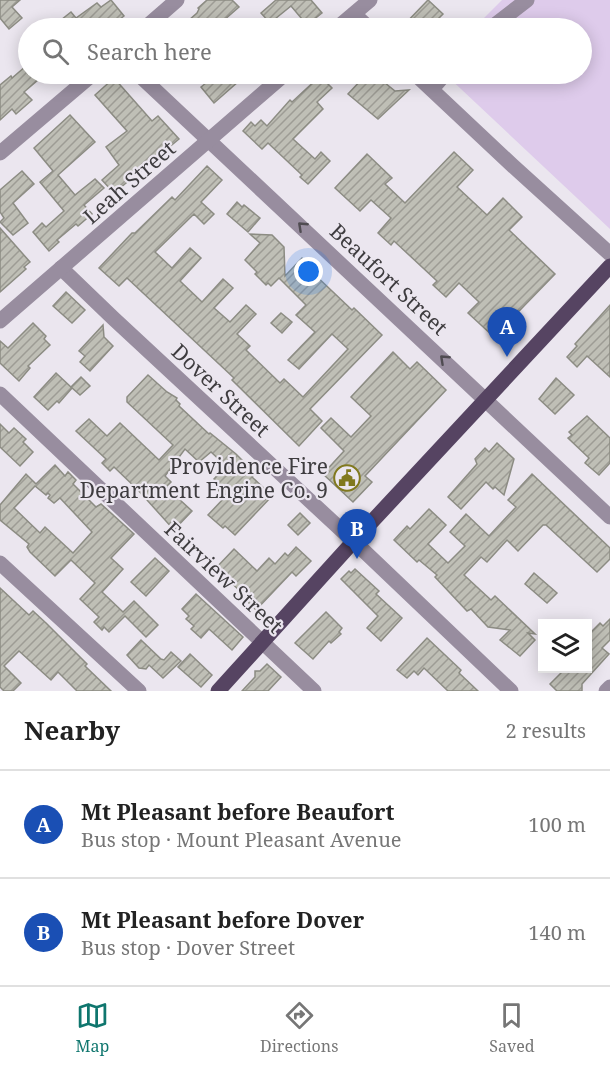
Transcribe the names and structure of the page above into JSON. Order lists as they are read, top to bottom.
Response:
{
  "streets": {
    "street": [
      "Leah Street",
      "Beaufort Street",
      "Dover Street",
      "Fairview Street"
    ]
  },
  "crossings": [
    ["Leah Street", "Beaufort Street"],
    ["Leah Street", "Dover Street"]
  ],
  "one_way": ["Beaufort Street"],
  "places": {
    "public building": ["Providence Fire Department Engine Co. 9"]
  },
  "page": {
    "search": "Search here",
    "pins": ["A", "B"],
    "heading": ["Nearby", "2 results"],
    "list": [
      {
        "mark": "A",
        "name": "Mt Pleasant before Beaufort",
        "note": "Bus stop · Mount Pleasant Avenue",
        "value": "100 m"
      },
      {
        "mark": "B",
        "name": "Mt Pleasant before Dover",
        "note": "Bus stop · Dover Street",
        "value": "140 m"
      }
    ],
    "nav": ["Map", "Directions", "Saved"]
  }
}
